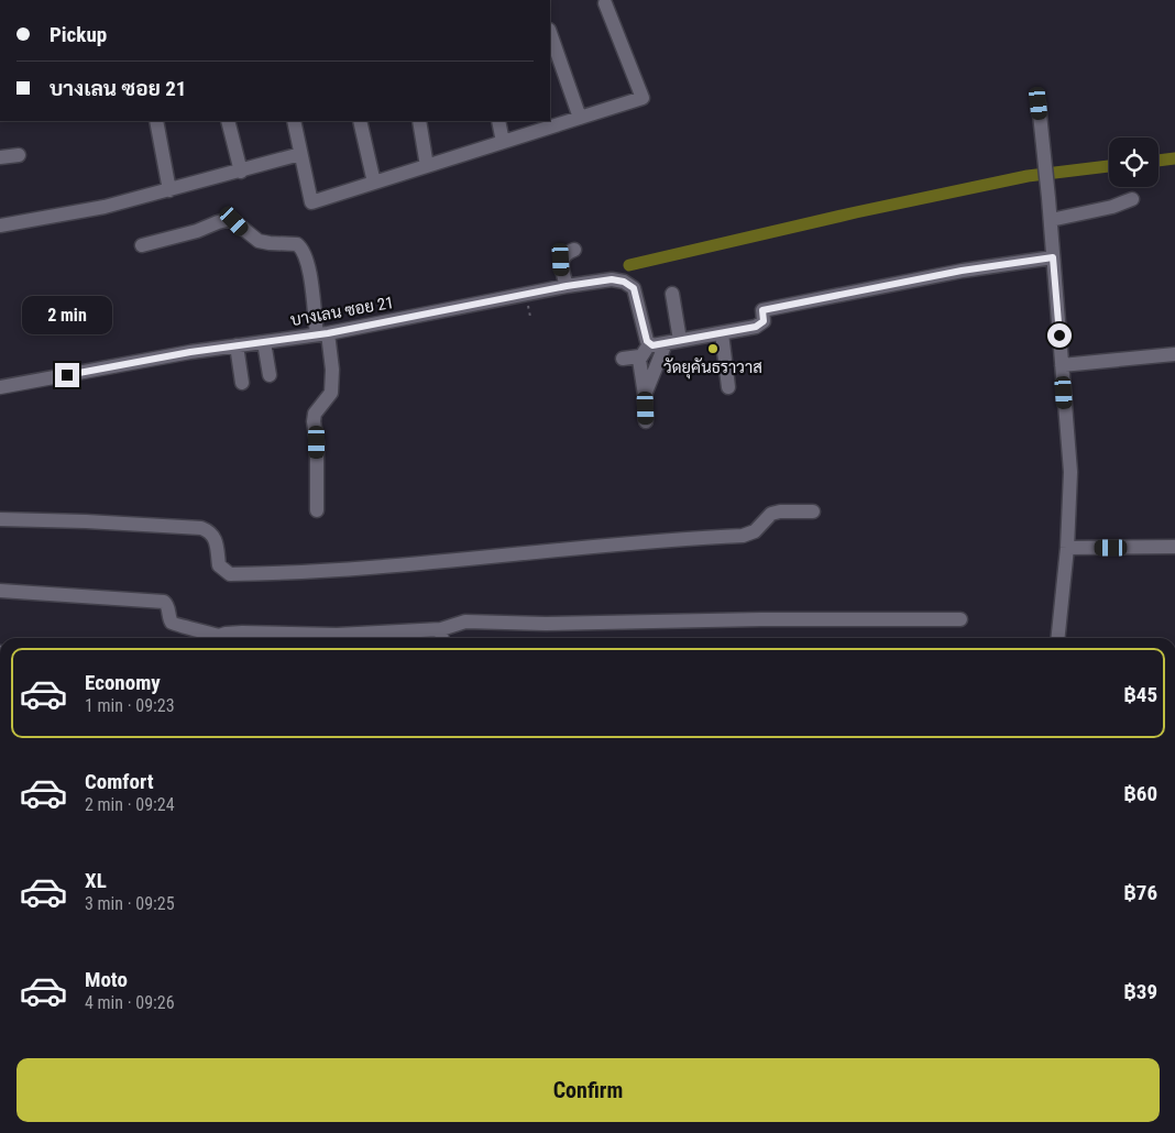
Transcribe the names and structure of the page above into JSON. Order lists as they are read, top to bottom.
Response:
{
  "streets": {
    "street": ["บางเลน ซอย 21"]
  },
  "places": ["วัดยุคันธราวาส"],
  "page": {
    "banner": ["Pickup", "บางเลน ซอย 21"],
    "bubble": "2 min",
    "list": [
      {
        "name": "Economy",
        "note": "1 min · 09:23",
        "value": "฿45"
      },
      {
        "name": "Comfort",
        "note": "2 min · 09:24",
        "value": "฿60"
      },
      {
        "name": "XL",
        "note": "3 min · 09:25",
        "value": "฿76"
      },
      {
        "name": "Moto",
        "note": "4 min · 09:26",
        "value": "฿39"
      }
    ],
    "buttons": "Confirm"
  }
}
